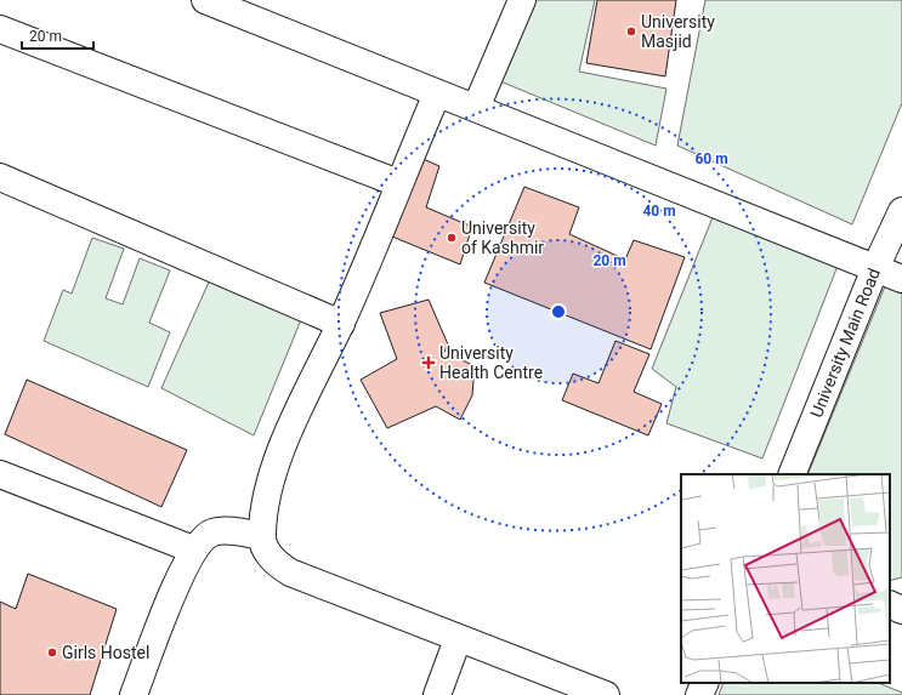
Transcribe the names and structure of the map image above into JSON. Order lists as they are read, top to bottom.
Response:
{
  "streets": {
    "lane": ["University Main Road"]
  },
  "places": {
    "other": ["University Masjid", "University of Kashmir", "Girls Hostel"],
    "health": ["University Health Centre"]
  },
  "scale_bar": "20 m",
  "rings": ["60 m", "40 m", "20 m"]
}
